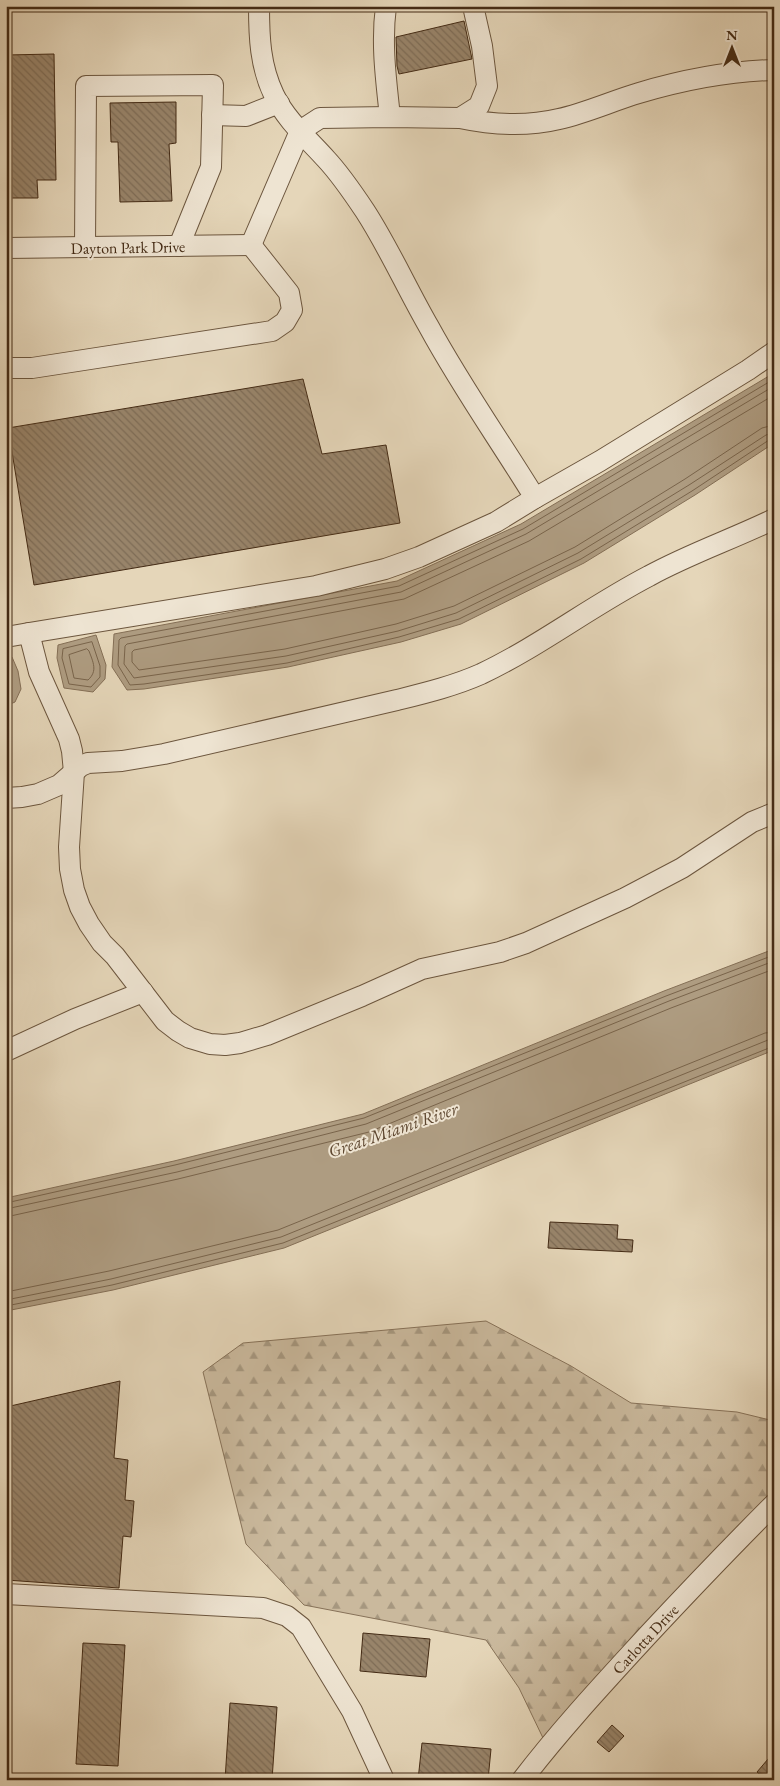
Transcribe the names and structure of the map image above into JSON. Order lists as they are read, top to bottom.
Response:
{
  "streets": {
    "street": ["Dayton Park Drive", "Carlotta Drive"]
  },
  "water": ["Great Miami River"],
  "north": "top"
}
